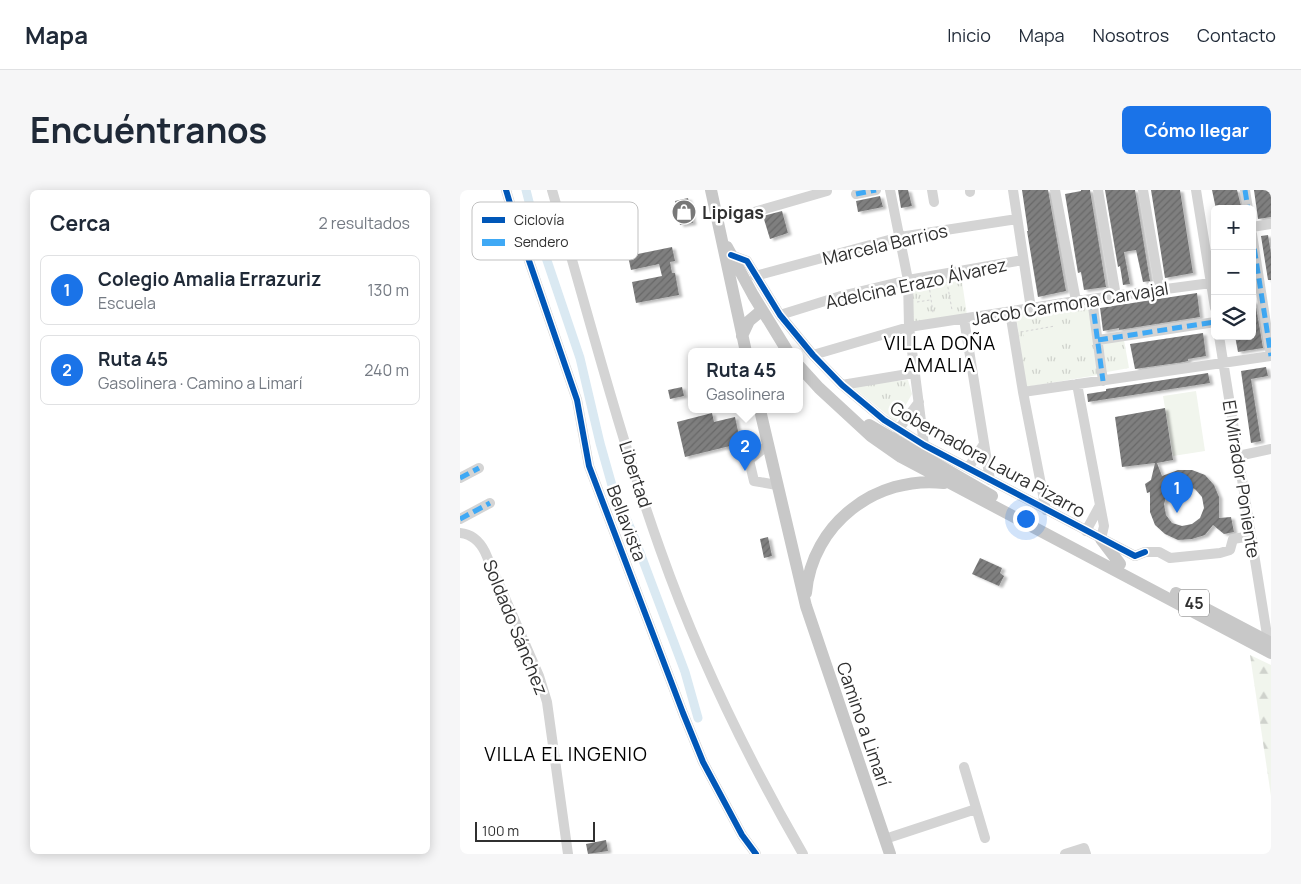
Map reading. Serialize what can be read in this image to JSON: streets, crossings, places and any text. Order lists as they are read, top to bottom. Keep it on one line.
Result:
{"streets":{"main road":["Gobernadora Laura Pizarro","45","Camino a Limarí"],"street":["Marcela Barrios","Adelcina Erazo Álvarez","Jacob Carmona Carvajal","Libertad","El Mirador Poniente","Bellavista","Soldado Sánchez"]},"crossings":[["Marcela Barrios","Gobernadora Laura Pizarro"],["Adelcina Erazo Álvarez","Gobernadora Laura Pizarro"],["Jacob Carmona Carvajal","Gobernadora Laura Pizarro"],["Gobernadora Laura Pizarro","El Mirador Poniente"],["Gobernadora Laura Pizarro","Camino a Limarí"]],"districts":["VILLA DOÑA AMALIA","VILLA EL INGENIO"],"places":{"shop":["Lipigas"]},"legend":["Ciclovía","Sendero"],"scale_bar":"100 m","page":{"header":"Mapa","nav":["Inicio","Mapa","Nosotros","Contacto"],"title":"Encuéntranos","buttons":"Cómo llegar","heading":["Cerca","2 resultados"],"map_buttons":["+","−"],"list":[{"mark":"1","name":"Colegio Amalia Errazuriz","note":"Escuela","value":"130 m"},{"mark":"2","name":"Ruta 45","note":"Gasolinera · Camino a Limarí","value":"240 m"}],"popup":["Ruta 45","Gasolinera"],"pins":["2","1"],"scale":"100 m"}}
